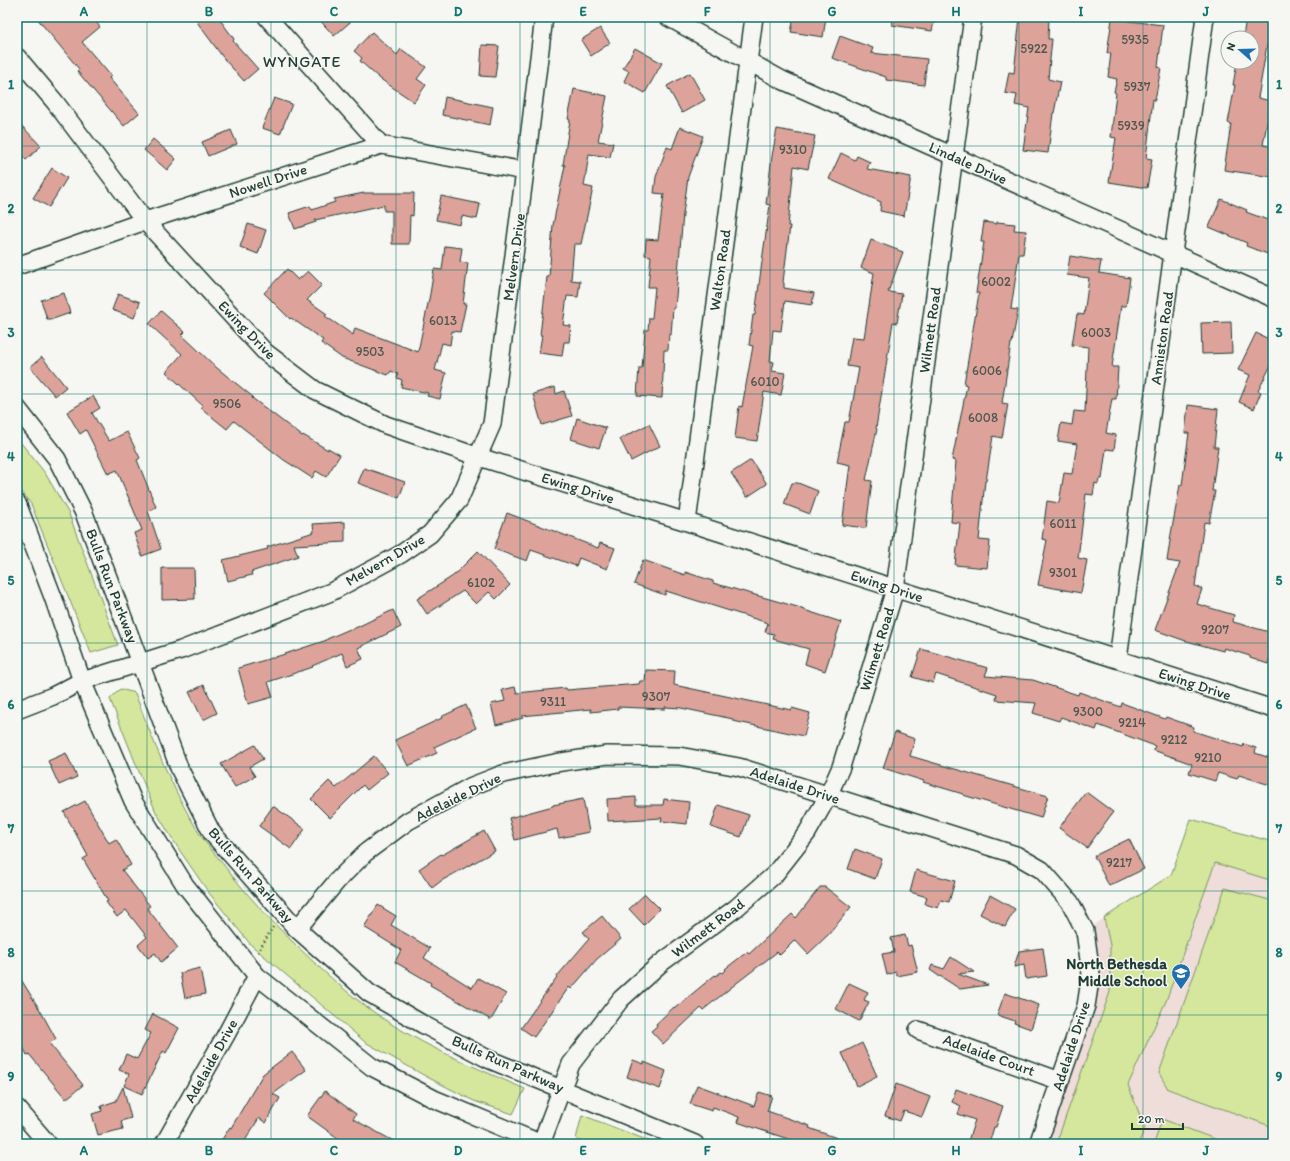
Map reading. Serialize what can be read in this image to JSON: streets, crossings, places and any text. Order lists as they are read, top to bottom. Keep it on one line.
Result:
{"streets":{"street":["Lindale Drive","Nowell Drive","Melvern Drive","Walton Road","Ewing Drive","Wilmett Road","Anniston Road","Bulls Run Parkway","Adelaide Drive","Adelaide Court"]},"crossings":[["Lindale Drive","Walton Road"],["Lindale Drive","Wilmett Road"],["Lindale Drive","Anniston Road"],["Nowell Drive","Melvern Drive"],["Nowell Drive","Ewing Drive"],["Melvern Drive","Ewing Drive"],["Melvern Drive","Bulls Run Parkway"],["Walton Road","Ewing Drive"],["Ewing Drive","Wilmett Road"],["Ewing Drive","Anniston Road"],["Wilmett Road","Bulls Run Parkway"],["Wilmett Road","Adelaide Drive"],["Bulls Run Parkway","Adelaide Drive"],["Adelaide Drive","Adelaide Court"]],"districts":["WYNGATE"],"places":{"school or university":["North Bethesda Middle School"]},"house_numbers":["5935","5922","5937","5939","9310","6002","6013","6003","9503","6006","6010","9506","6008","6011","9301","6102","9207","9307","9311","9300","9214","9212","9210","9217"],"scale_bar":"20 m","north":"left","grid":{"columns":["A","B","C","D","E","F","G","H","I","J"],"rows":["1","2","3","4","5","6","7","8","9"]}}
